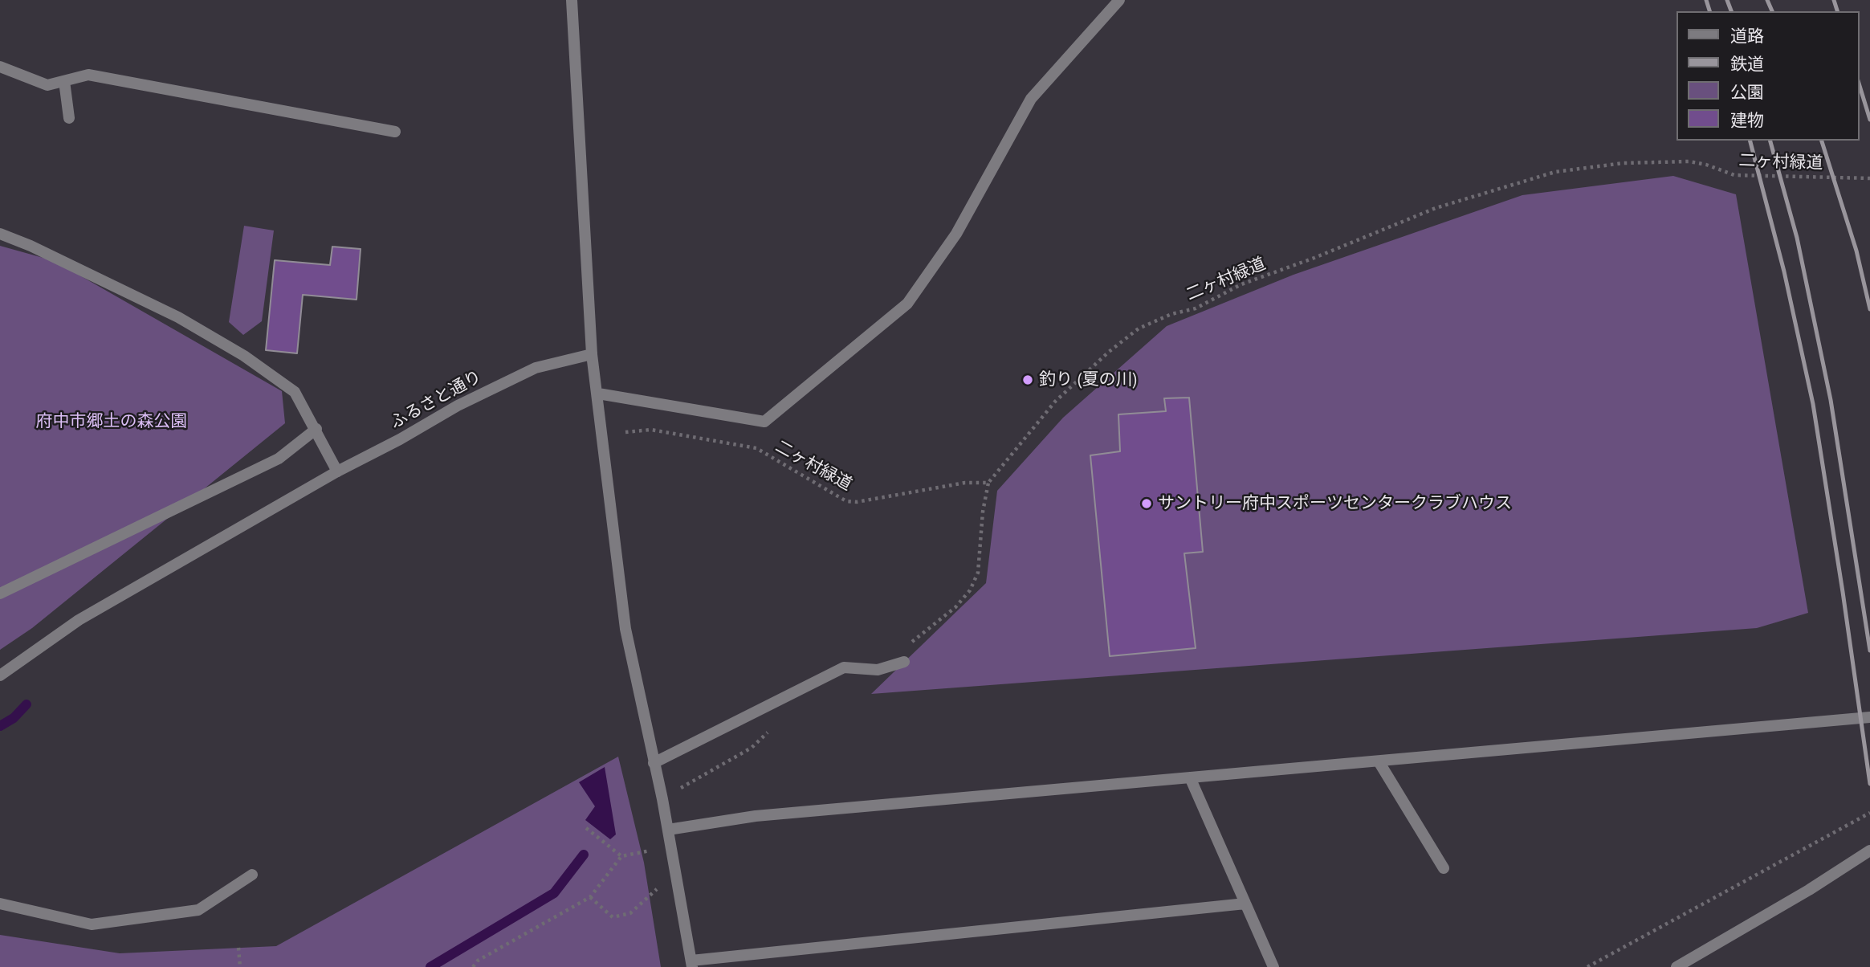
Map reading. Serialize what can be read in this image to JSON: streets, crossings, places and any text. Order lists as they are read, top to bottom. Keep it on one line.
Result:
{"streets":{"street":["ふるさと通り"],"path":["二ヶ村緑道"]},"parks":["府中市郷土の森公園"],"places":["釣り (夏の川)","サントリー府中スポーツセンタークラブハウス"],"legend":["道路","鉄道","公園","建物"]}
